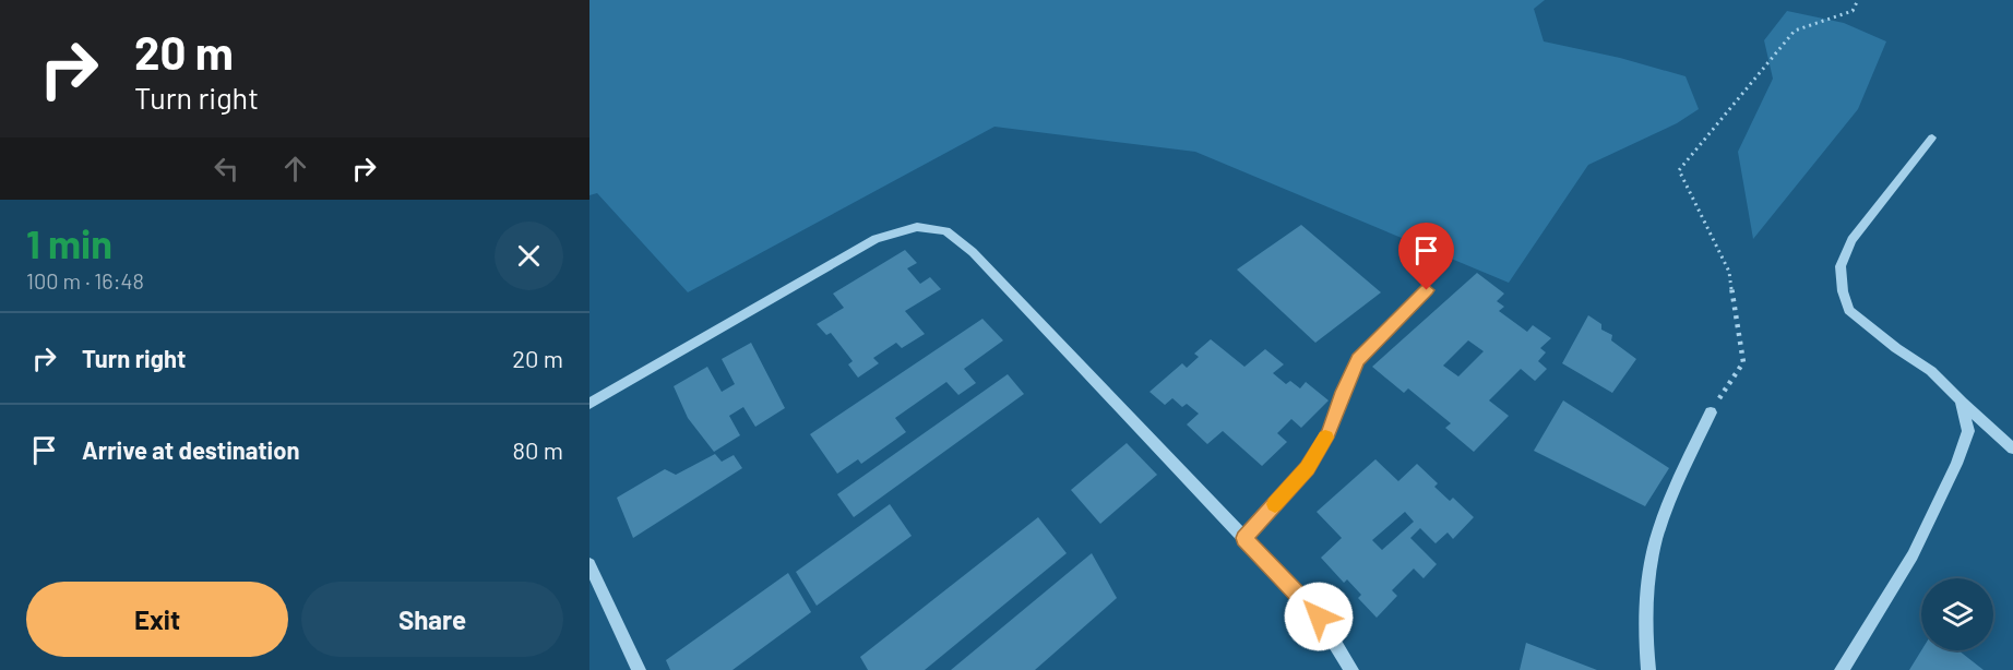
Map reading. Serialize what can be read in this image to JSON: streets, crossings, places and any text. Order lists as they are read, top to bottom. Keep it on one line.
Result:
{"page":{"turn":["20 m","Turn right"],"heading":["1 min","100 m · 16:48"],"list":[{"name":"Turn right","value":"20 m"},{"name":"Arrive at destination","value":"80 m"}],"buttons":["Exit","Share"]}}
